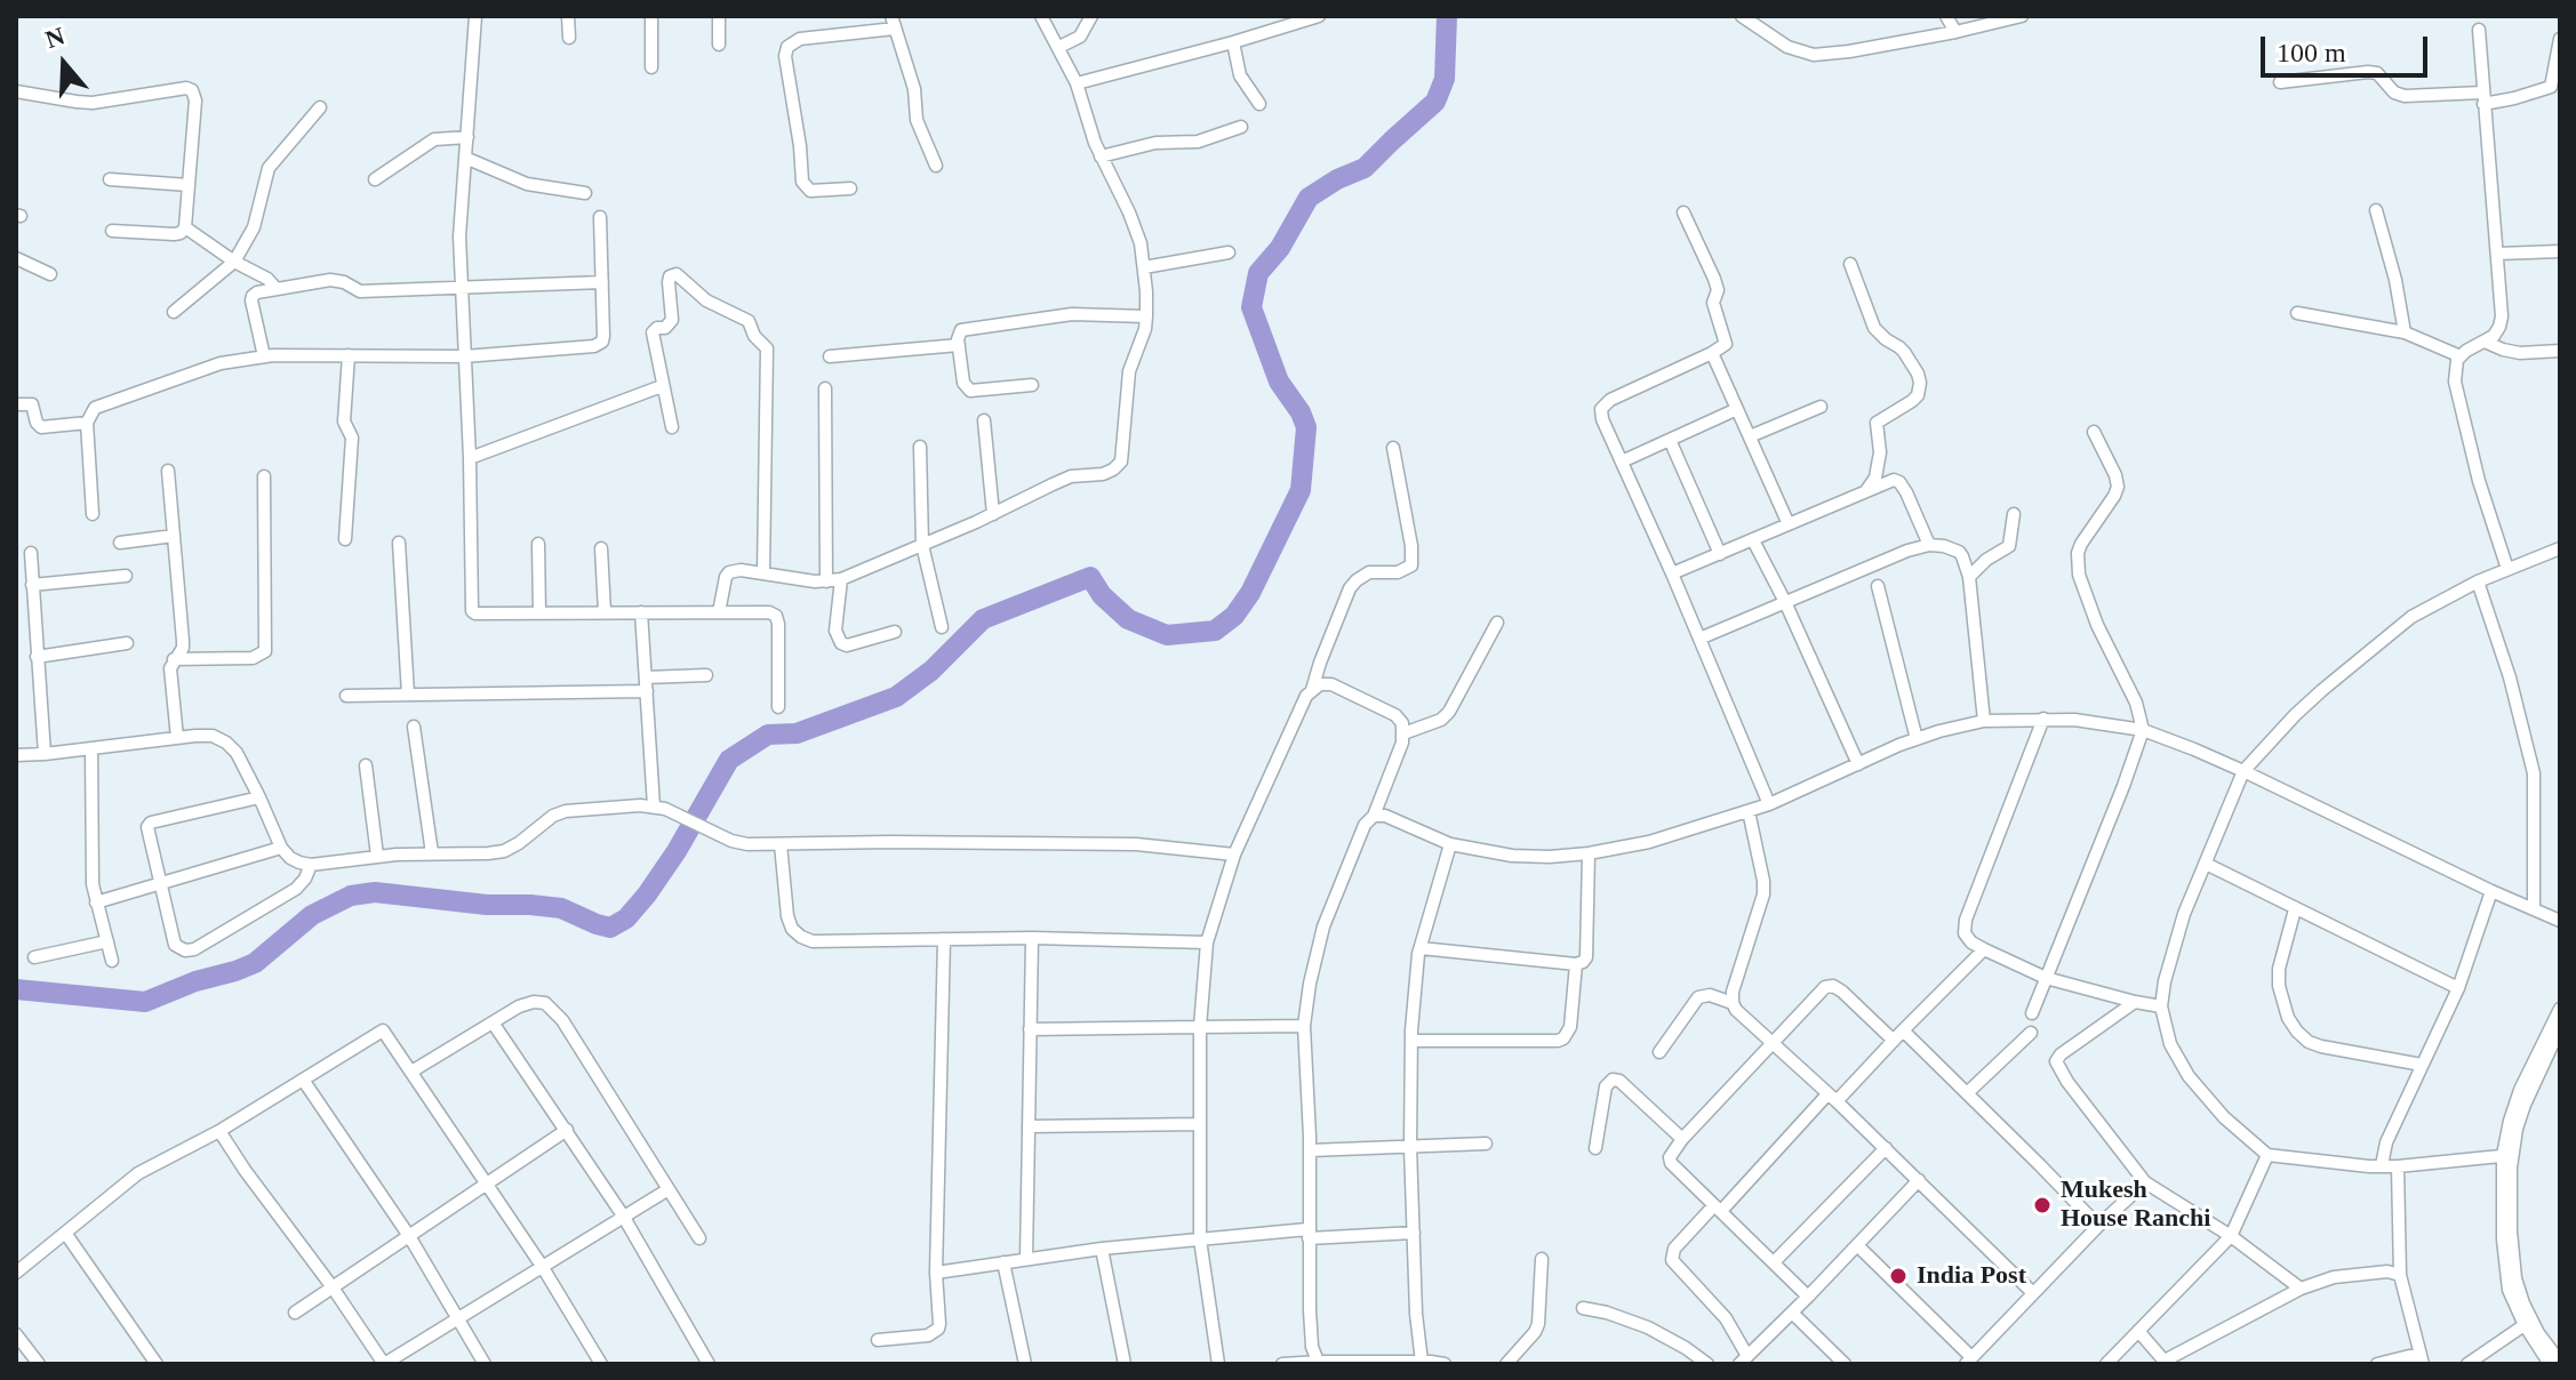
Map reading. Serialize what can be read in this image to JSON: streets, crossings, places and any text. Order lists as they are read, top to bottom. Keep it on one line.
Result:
{"places":["Mukesh House Ranchi","India Post"],"scale_bar":"100 m","north":"top"}
